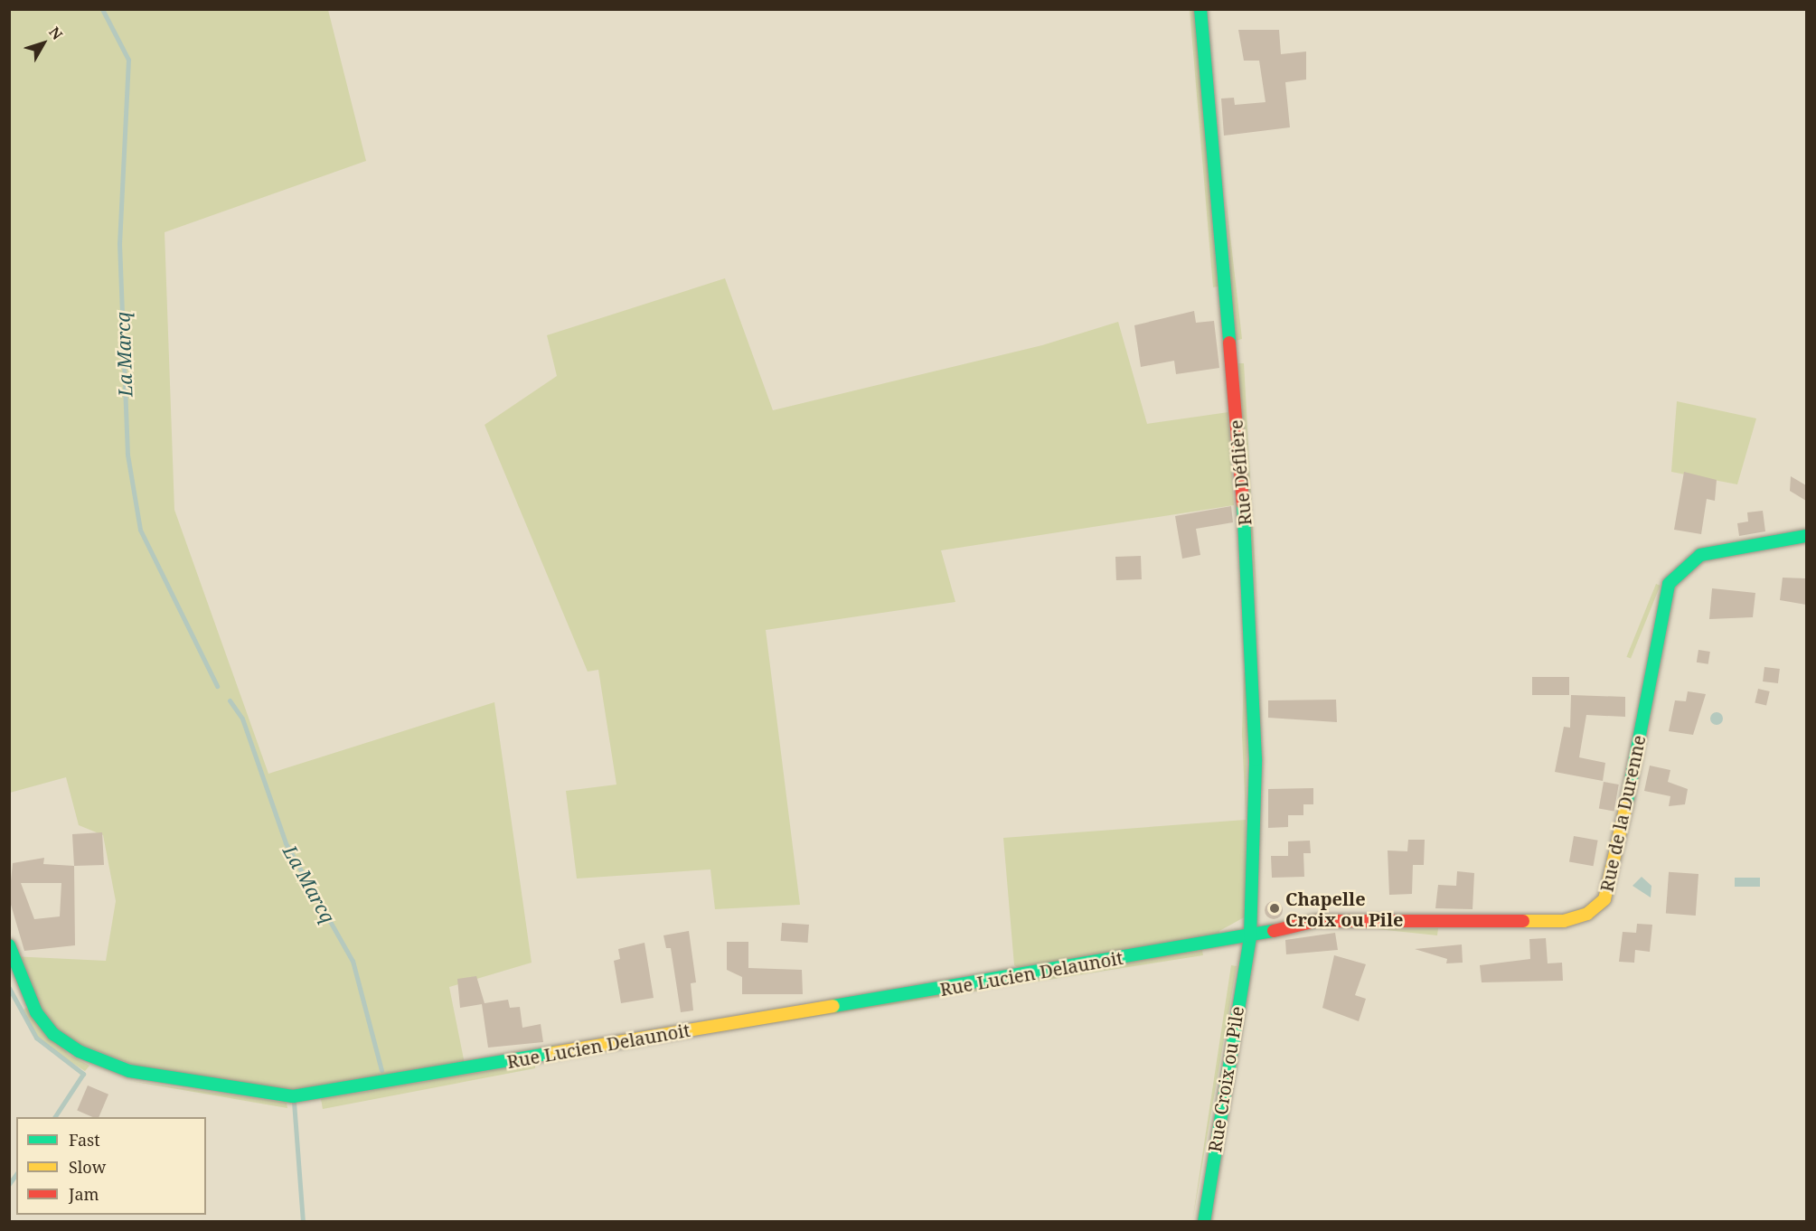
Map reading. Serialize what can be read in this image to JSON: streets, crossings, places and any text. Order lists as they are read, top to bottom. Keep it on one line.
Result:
{"streets":{"street":["Rue Déflière","Rue de la Durenne","Rue Lucien Delaunoit","Rue Croix ou Pile"]},"crossings":[["Rue Déflière","Rue de la Durenne"],["Rue Déflière","Rue Lucien Delaunoit"],["Rue Déflière","Rue Croix ou Pile"],["Rue de la Durenne","Rue Lucien Delaunoit"],["Rue de la Durenne","Rue Croix ou Pile"],["Rue Lucien Delaunoit","Rue Croix ou Pile"]],"water":["La Marcq"],"places":["Chapelle Croix ou Pile"],"legend":["Fast","Slow","Jam"],"north":"top right"}
